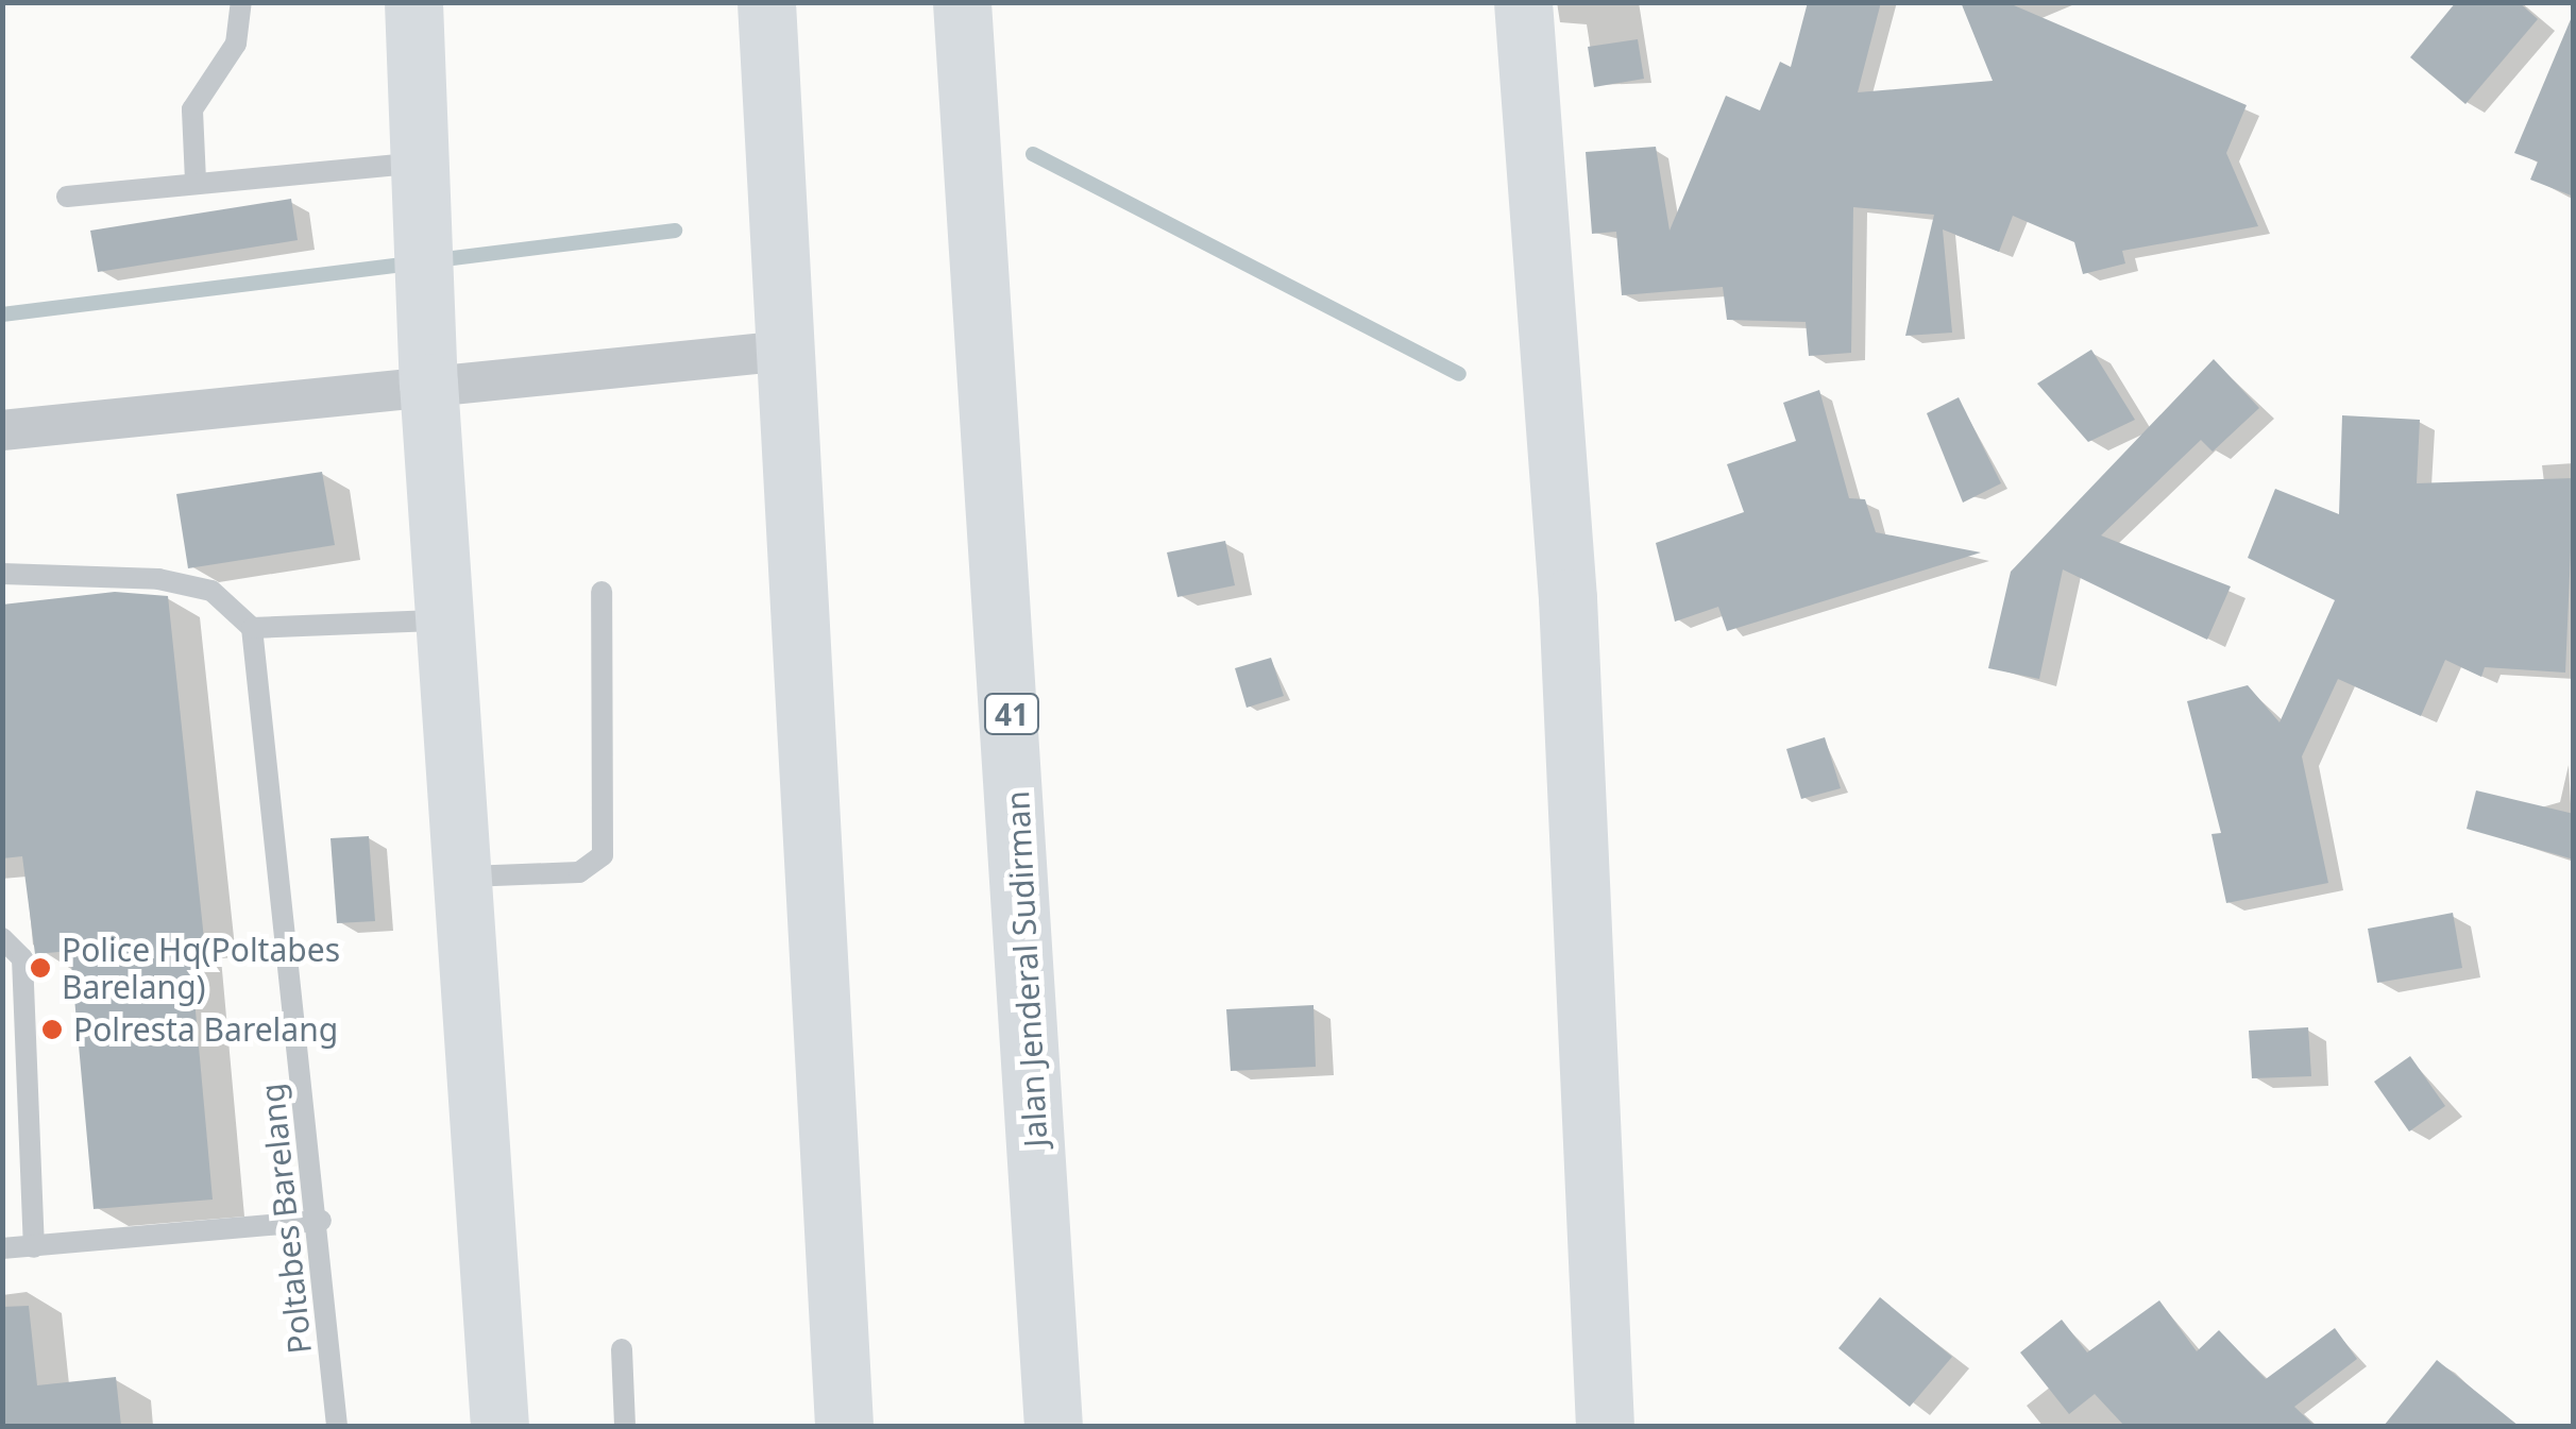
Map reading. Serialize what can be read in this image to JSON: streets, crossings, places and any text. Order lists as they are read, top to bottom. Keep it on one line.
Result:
{"streets":{"main road":["41","Jalan Jenderal Sudirman"],"lane":["Poltabes Barelang"]},"places":["Police Hq(Poltabes Barelang)","Polresta Barelang"]}
